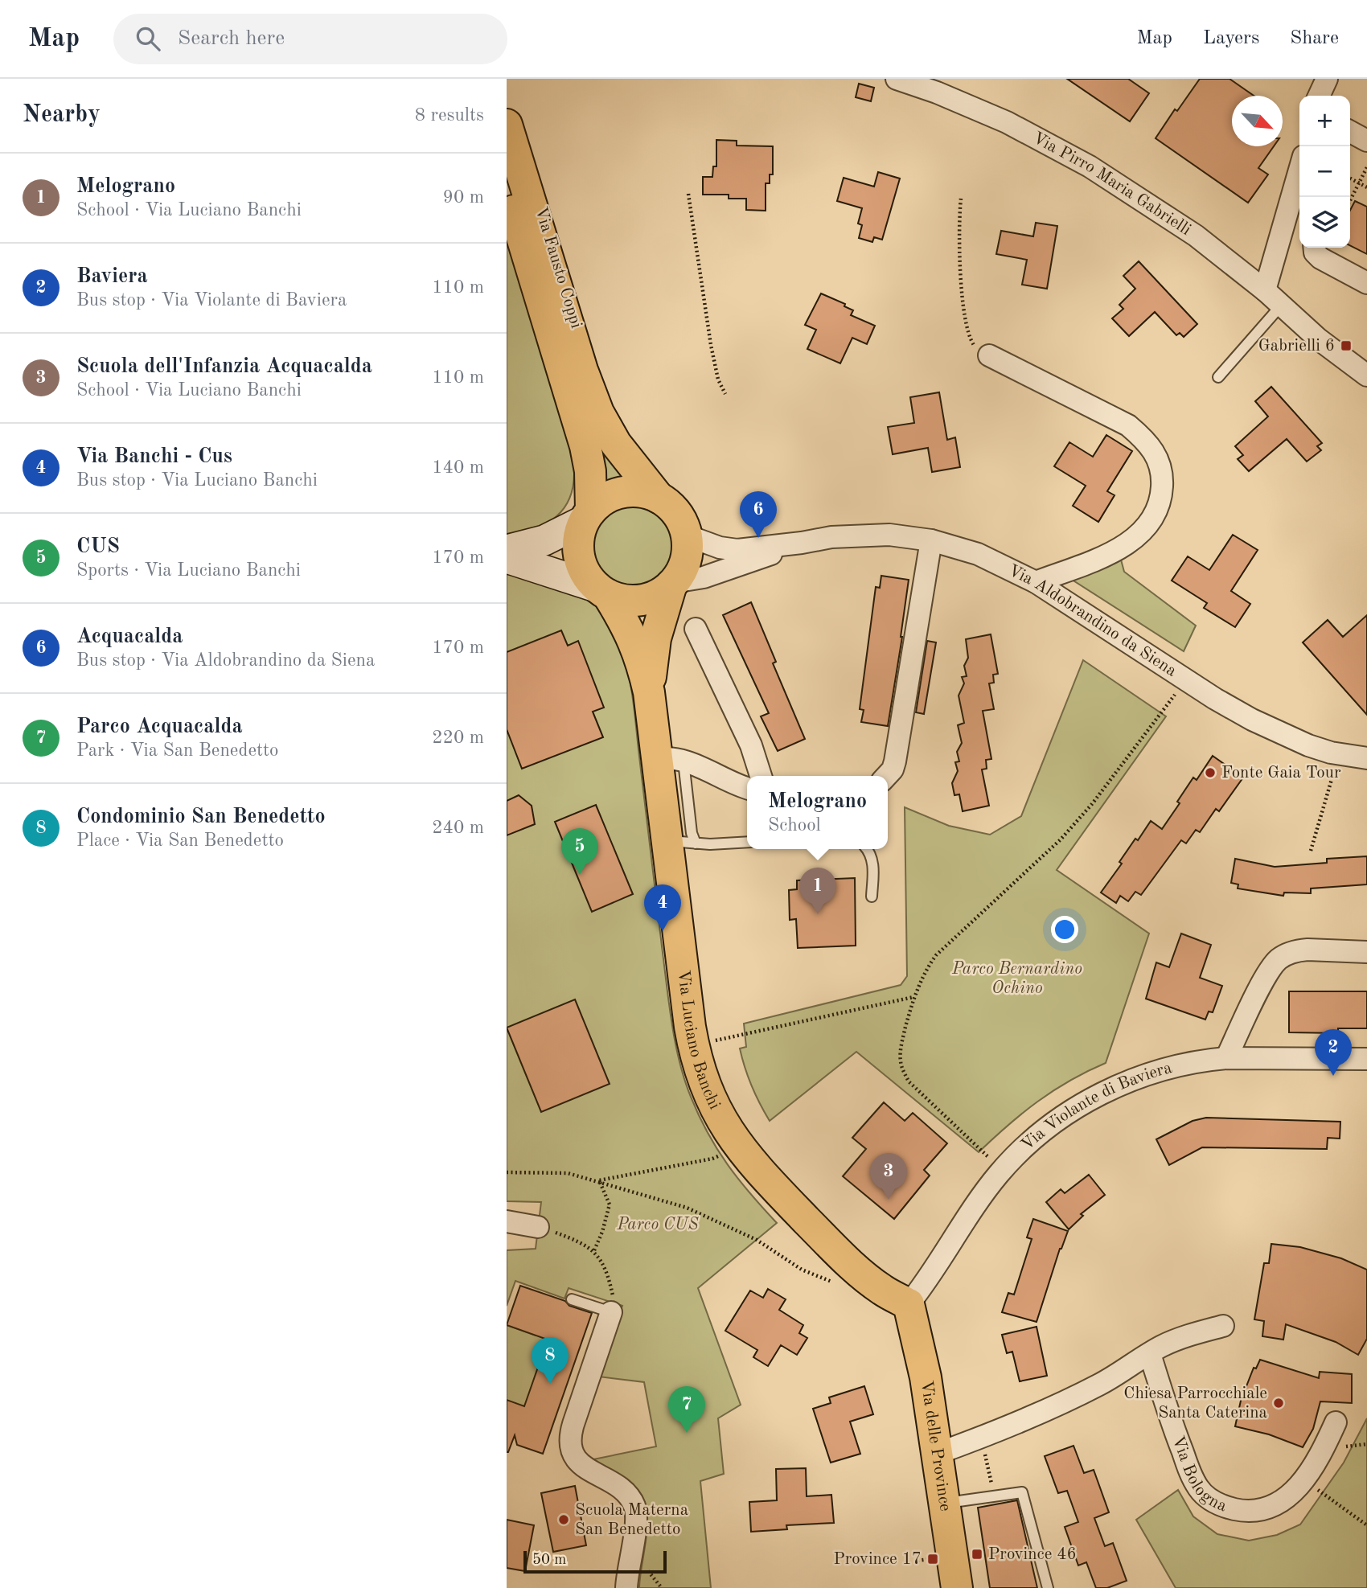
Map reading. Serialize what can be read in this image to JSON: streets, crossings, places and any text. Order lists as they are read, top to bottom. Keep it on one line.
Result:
{"streets":{"main road":["Via Luciano Banchi","Via delle Province"],"street":["Via Pirro Maria Gabrielli","Via Aldobrandino da Siena","Via Violante di Baviera","Via Bologna"],"lane":["Via Fausto Coppi"]},"crossings":[["Via Fausto Coppi","Via Luciano Banchi"],["Via Aldobrandino da Siena","Via Luciano Banchi"],["Via Luciano Banchi","Via Violante di Baviera"],["Via Luciano Banchi","Via delle Province"],["Via Violante di Baviera","Via delle Province"]],"parks":["Parco Bernardino Ochino","Parco CUS"],"places":{"transit":["Gabrielli 6","Province 46","Province 17"],"other":["Fonte Gaia Tour","Chiesa Parrocchiale Santa Caterina","Scuola Materna San Benedetto"]},"scale_bar":"50 m","north":"bottom right","page":{"header":"Map","search":"Search here","nav":["Map","Layers","Share"],"heading":["Nearby","8 results"],"map_buttons":["+","−"],"list":[{"mark":"1","name":"Melograno","note":"School · Via Luciano Banchi","value":"90 m"},{"mark":"2","name":"Baviera","note":"Bus stop · Via Violante di Baviera","value":"110 m"},{"mark":"3","name":"Scuola dell'Infanzia Acquacalda","note":"School · Via Luciano Banchi","value":"110 m"},{"mark":"4","name":"Via Banchi - Cus","note":"Bus stop · Via Luciano Banchi","value":"140 m"},{"mark":"5","name":"CUS","note":"Sports · Via Luciano Banchi","value":"170 m"},{"mark":"6","name":"Acquacalda","note":"Bus stop · Via Aldobrandino da Siena","value":"170 m"},{"mark":"7","name":"Parco Acquacalda","note":"Park · Via San Benedetto","value":"220 m"},{"mark":"8","name":"Condominio San Benedetto","note":"Place · Via San Benedetto","value":"240 m"}],"pins":["6","5","1","4","2","3","8","7"],"popup":["Melograno","School"],"scale":"50 m"}}
